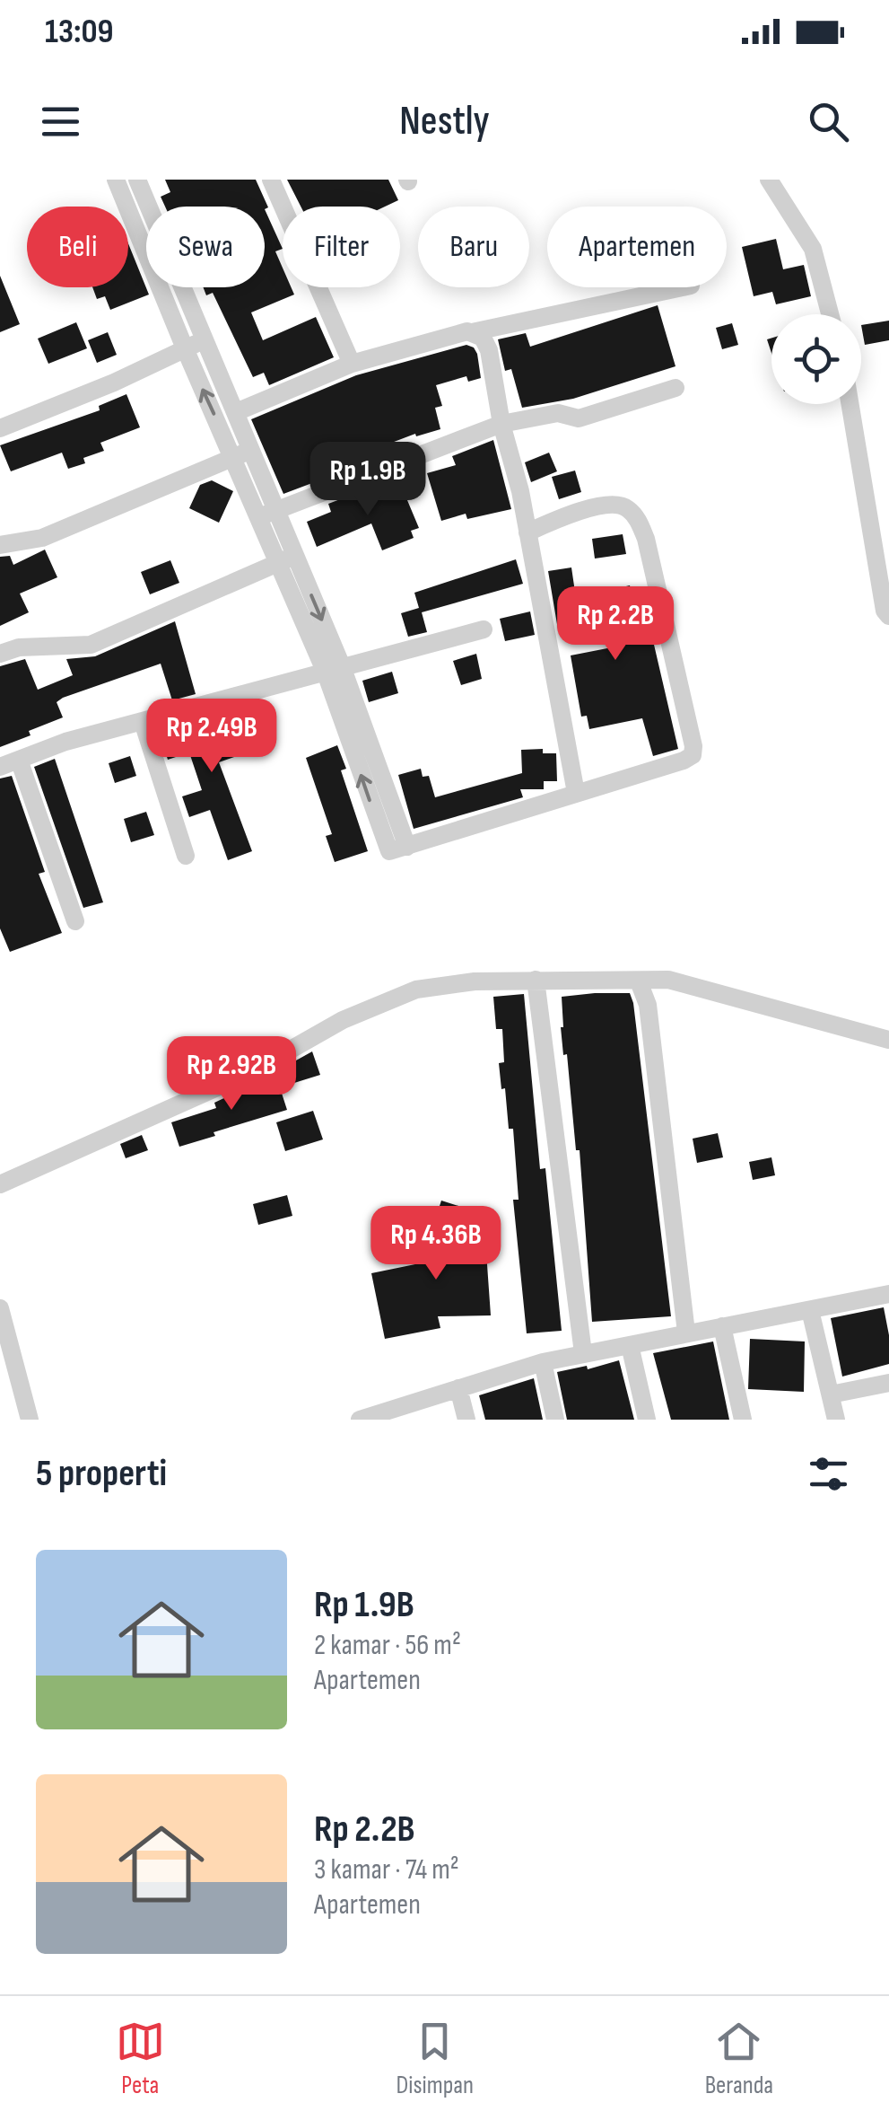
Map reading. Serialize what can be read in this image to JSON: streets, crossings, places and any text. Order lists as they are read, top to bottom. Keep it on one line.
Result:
{"page":{"status":"13:09","header":"Nestly","chip":["Beli","Sewa","Filter","Baru","Apartemen"],"price":["Rp 1.9B","Rp 2.2B","Rp 2.49B","Rp 2.92B","Rp 4.36B"],"heading":"5 properti","list":[{"name":"Rp 1.9B","note":"2 kamar · 56 m² · Apartemen"},{"name":"Rp 2.2B","note":"3 kamar · 74 m² · Apartemen"}],"tabs":["Peta","Disimpan","Beranda"]}}
